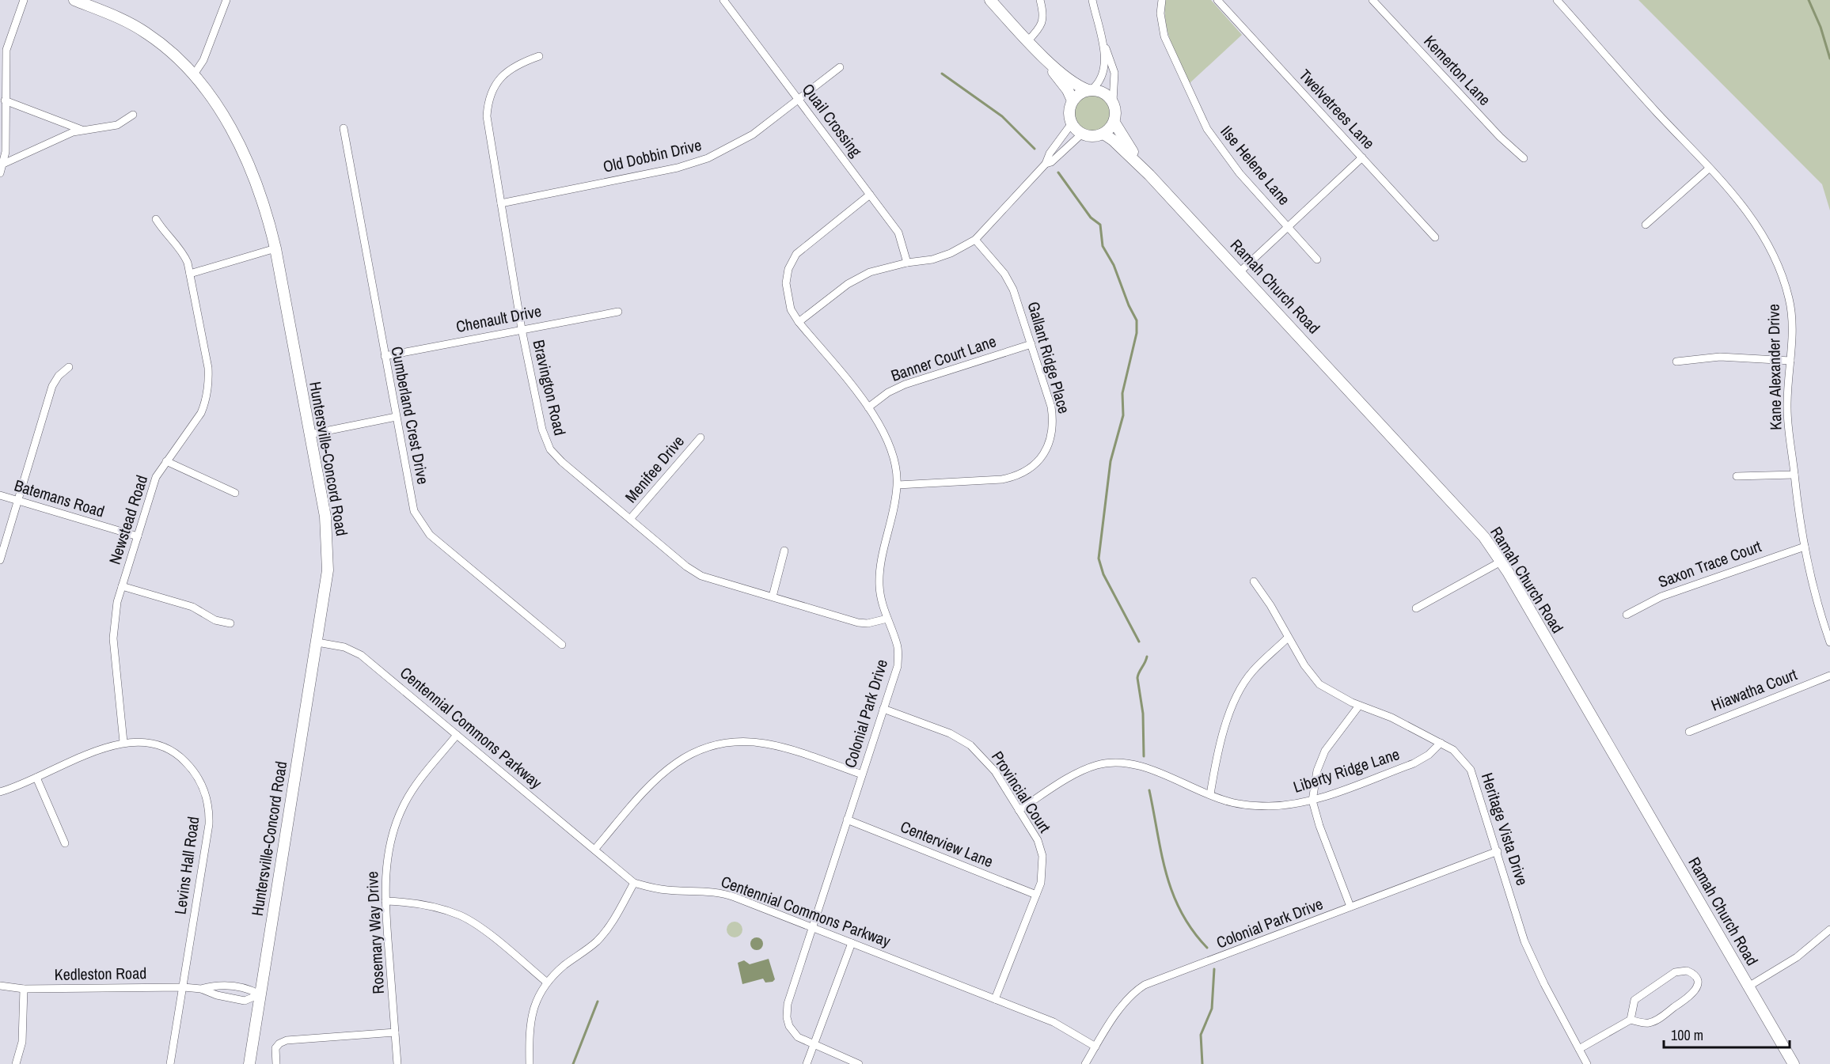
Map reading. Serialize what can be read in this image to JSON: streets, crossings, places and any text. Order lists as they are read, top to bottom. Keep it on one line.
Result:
{"streets":{"main road":["Ramah Church Road","Huntersville-Concord Road"],"street":["Kemerton Lane","Twelvetrees Lane","Quail Crossing","Old Dobbin Drive","Ilse Helene Lane","Chenault Drive","Gallant Ridge Place","Banner Court Lane","Kane Alexander Drive","Bravington Road","Cumberland Crest Drive","Menifee Drive","Batemans Road","Newstead Road","Saxon Trace Court","Hiawatha Court","Colonial Park Drive","Centennial Commons Parkway","Liberty Ridge Lane","Provincial Court","Heritage Vista Drive","Centerview Lane","Levins Hall Road","Rosemary Way Drive","Kedleston Road"]},"crossings":[["Quail Crossing","Old Dobbin Drive"],["Quail Crossing","Colonial Park Drive"],["Old Dobbin Drive","Bravington Road"],["Chenault Drive","Bravington Road"],["Chenault Drive","Cumberland Crest Drive"],["Gallant Ridge Place","Banner Court Lane"],["Gallant Ridge Place","Colonial Park Drive"],["Banner Court Lane","Colonial Park Drive"],["Kane Alexander Drive","Saxon Trace Court"],["Bravington Road","Menifee Drive"],["Bravington Road","Colonial Park Drive"],["Huntersville-Concord Road","Centennial Commons Parkway"],["Huntersville-Concord Road","Kedleston Road"],["Batemans Road","Newstead Road"],["Newstead Road","Levins Hall Road"],["Colonial Park Drive","Centennial Commons Parkway"],["Colonial Park Drive","Provincial Court"],["Colonial Park Drive","Heritage Vista Drive"],["Colonial Park Drive","Centerview Lane"],["Centennial Commons Parkway","Provincial Court"],["Centennial Commons Parkway","Rosemary Way Drive"],["Liberty Ridge Lane","Provincial Court"],["Liberty Ridge Lane","Heritage Vista Drive"],["Provincial Court","Centerview Lane"],["Levins Hall Road","Kedleston Road"]],"scale_bar":"100 m"}
